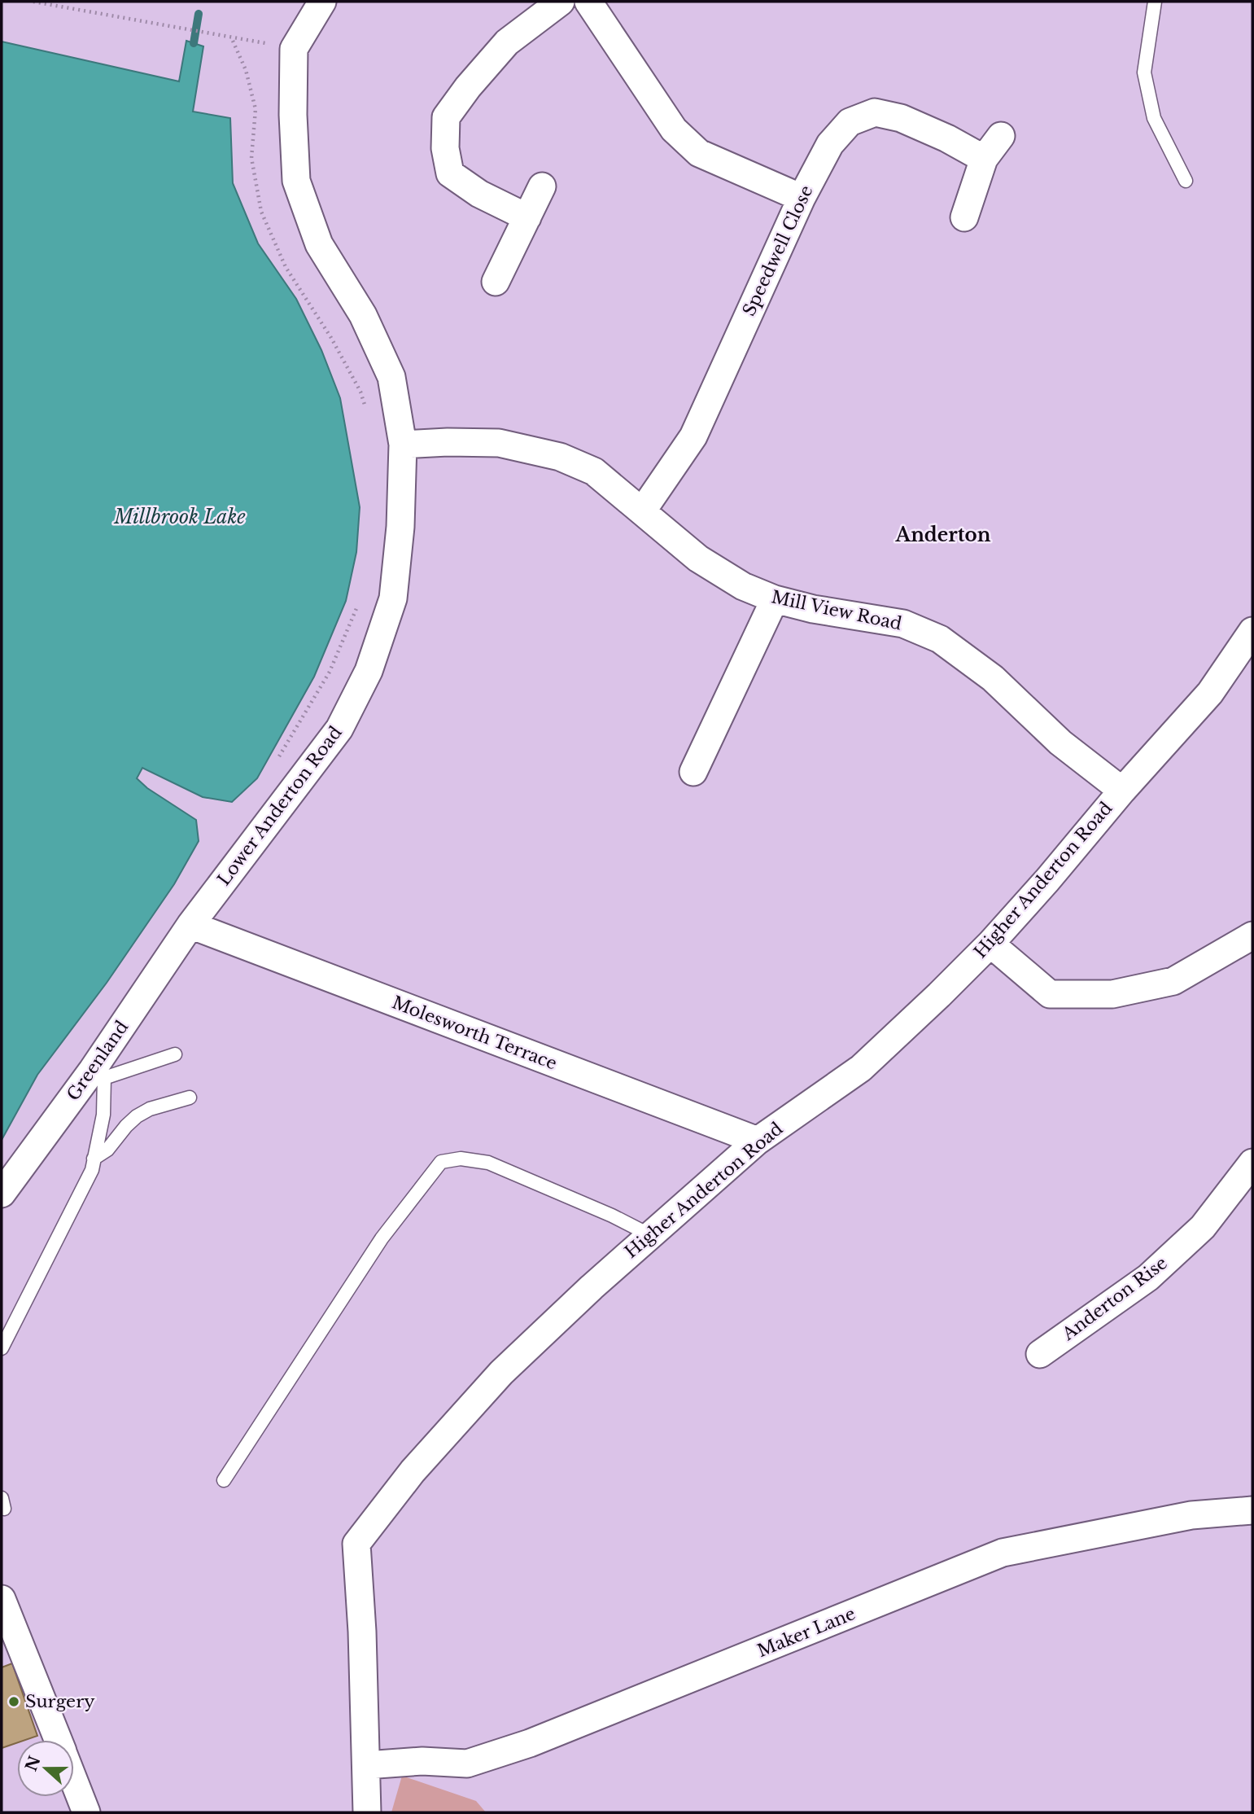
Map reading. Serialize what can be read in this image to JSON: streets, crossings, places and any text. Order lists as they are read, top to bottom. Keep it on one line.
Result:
{"streets":{"street":["Speedwell Close","Mill View Road","Lower Anderton Road","Higher Anderton Road","Molesworth Terrace","Greenland","Anderton Rise","Maker Lane"]},"crossings":[["Speedwell Close","Mill View Road"],["Mill View Road","Lower Anderton Road"],["Mill View Road","Higher Anderton Road"],["Lower Anderton Road","Molesworth Terrace"],["Lower Anderton Road","Greenland"],["Higher Anderton Road","Molesworth Terrace"],["Higher Anderton Road","Maker Lane"],["Molesworth Terrace","Greenland"]],"districts":["Anderton"],"water":["Millbrook Lake"],"places":["Surgery"],"north":"left"}
